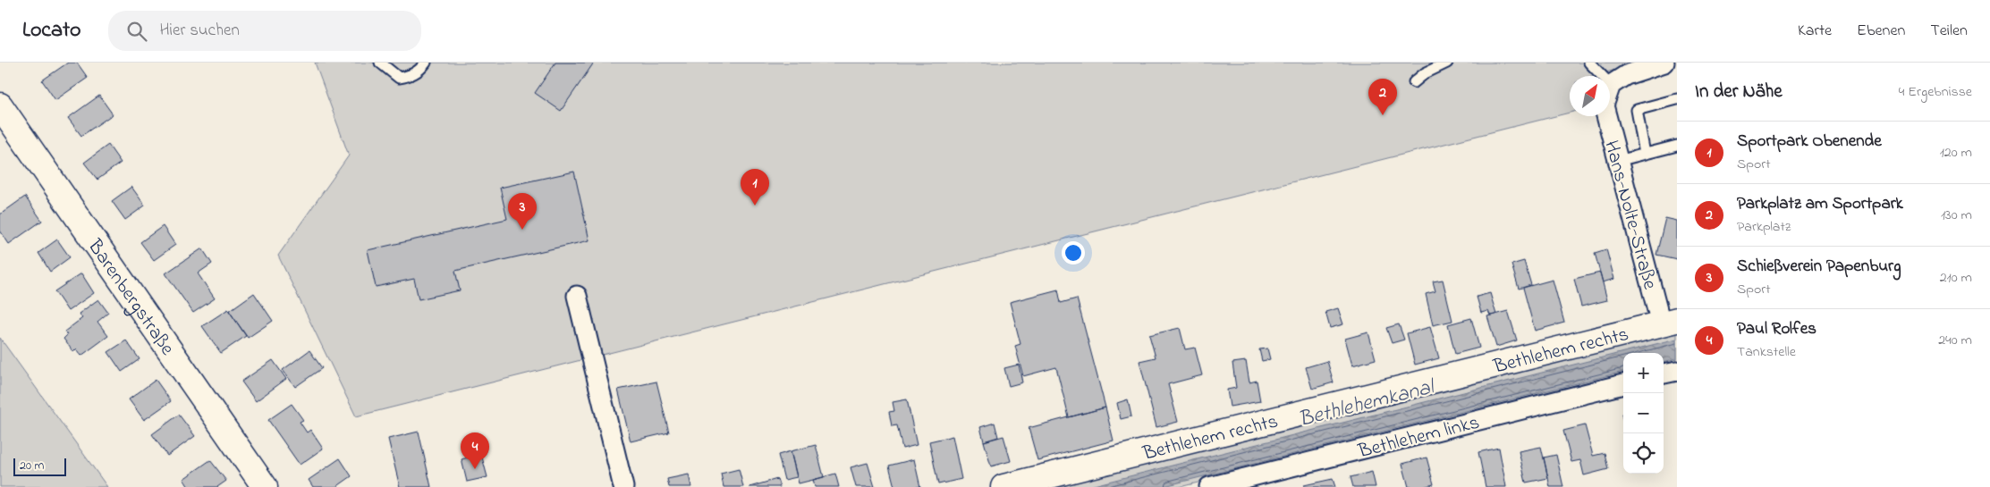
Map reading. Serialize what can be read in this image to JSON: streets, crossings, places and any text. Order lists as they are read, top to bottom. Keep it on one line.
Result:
{"streets":{"street":["Hans-Nolte-Straße","Barenbergstraße","Bethlehem rechts","Bethlehem links"]},"crossings":[["Hans-Nolte-Straße","Bethlehem rechts"]],"water":["Bethlehemkanal"],"scale_bar":"20 m","north":"top right","page":{"header":"Locato","search":"Hier suchen","nav":["Karte","Ebenen","Teilen"],"heading":["In der Nähe","4 Ergebnisse"],"pins":["2","1","3","4"],"list":[{"mark":"1","name":"Sportpark Obenende","note":"Sport","value":"120 m"},{"mark":"2","name":"Parkplatz am Sportpark","note":"Parkplatz","value":"130 m"},{"mark":"3","name":"Schießverein Papenburg","note":"Sport","value":"210 m"},{"mark":"4","name":"Paul Rolfes","note":"Tankstelle","value":"240 m"}],"map_buttons":["+","−"],"scale":"20 m"}}
